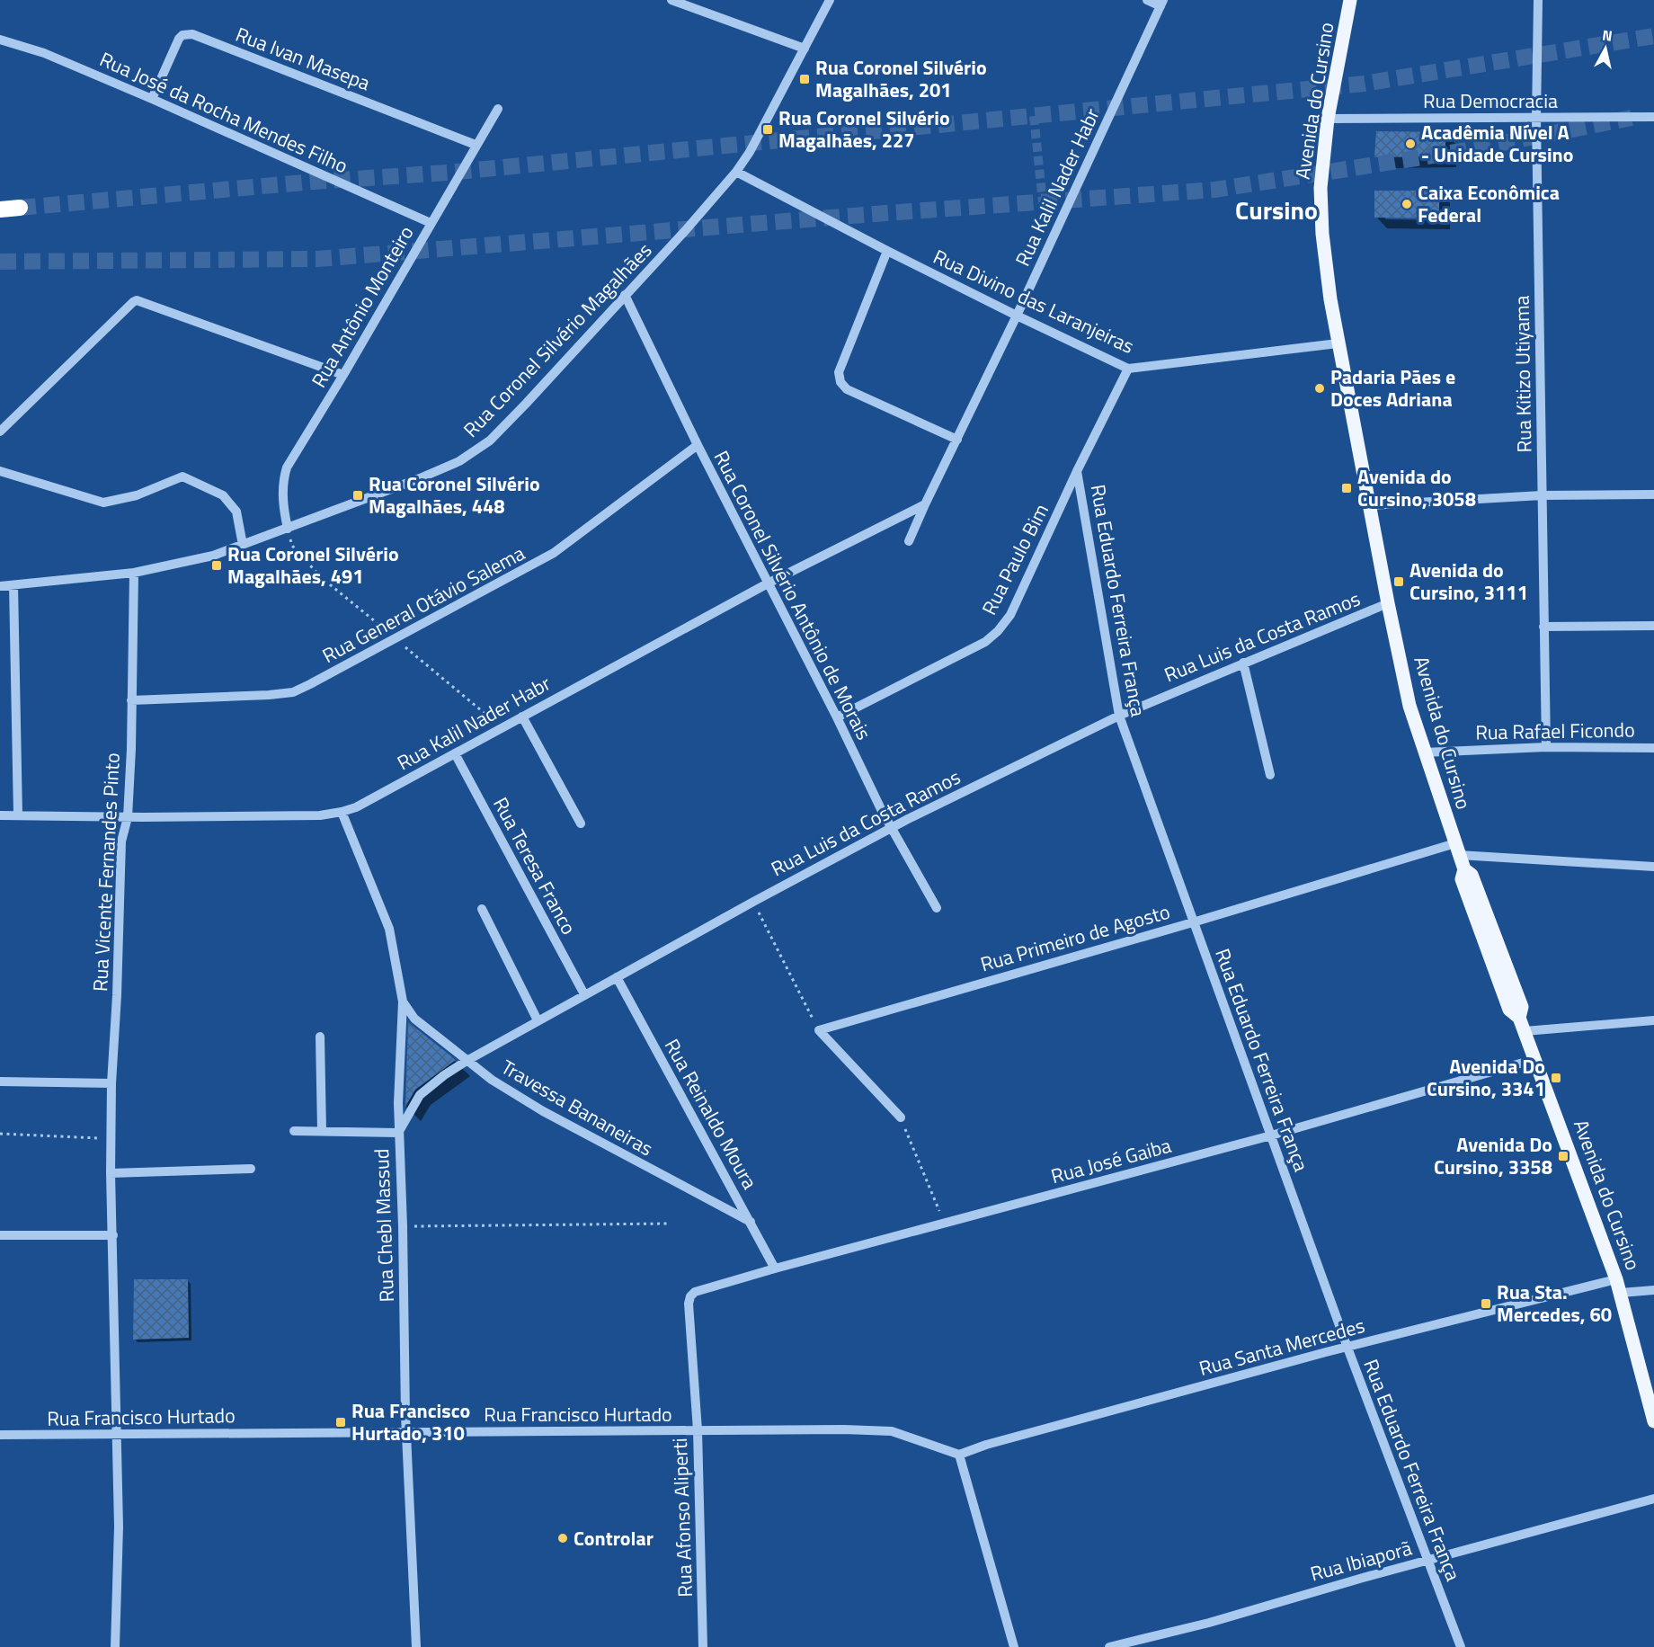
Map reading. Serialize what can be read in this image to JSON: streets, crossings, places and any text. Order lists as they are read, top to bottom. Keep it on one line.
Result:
{"streets":{"main road":["Avenida do Cursino"],"street":["Rua Ivan Masepa","Rua Democracia","Rua José da Rocha Mendes Filho","Rua Kalil Nader Habr","Rua Divino das Laranjeiras","Rua Antônio Monteiro","Rua Coronel Silvério Magalhães","Rua Kitizo Utiyama","Rua Paulo Bim","Rua Coronel Silvério Antônio de Morais","Rua Eduardo Ferreira França","Rua General Otávio Salema","Rua Luis da Costa Ramos","Rua Rafael Ficondo","Rua Teresa Franco","Rua Vicente Fernandes Pinto","Rua Primeiro de Agosto","Travessa Bananeiras","Rua Reinaldo Moura","Rua José Gaiba","Rua Chebl Massud","Rua Santa Mercedes","Rua Francisco Hurtado","Rua Afonso Aliperti","Rua Ibiaporã"]},"crossings":[["Rua Ivan Masepa","Rua José da Rocha Mendes Filho"],["Rua Ivan Masepa","Rua Antônio Monteiro"],["Avenida do Cursino","Rua Democracia"],["Avenida do Cursino","Rua Divino das Laranjeiras"],["Avenida do Cursino","Rua Luis da Costa Ramos"],["Avenida do Cursino","Rua Rafael Ficondo"],["Avenida do Cursino","Rua Primeiro de Agosto"],["Avenida do Cursino","Rua José Gaiba"],["Avenida do Cursino","Rua Santa Mercedes"],["Rua Democracia","Rua Kitizo Utiyama"],["Rua José da Rocha Mendes Filho","Rua Antônio Monteiro"],["Rua Kalil Nader Habr","Rua Divino das Laranjeiras"],["Rua Kalil Nader Habr","Rua Coronel Silvério Antônio de Morais"],["Rua Kalil Nader Habr","Rua Teresa Franco"],["Rua Kalil Nader Habr","Rua Vicente Fernandes Pinto"],["Rua Kalil Nader Habr","Rua Chebl Massud"],["Rua Divino das Laranjeiras","Rua Coronel Silvério Magalhães"],["Rua Divino das Laranjeiras","Rua Paulo Bim"],["Rua Antônio Monteiro","Rua Coronel Silvério Magalhães"],["Rua Coronel Silvério Magalhães","Rua Coronel Silvério Antônio de Morais"],["Rua Coronel Silvério Magalhães","Rua Vicente Fernandes Pinto"],["Rua Kitizo Utiyama","Rua Rafael Ficondo"],["Rua Paulo Bim","Rua Coronel Silvério Antônio de Morais"],["Rua Paulo Bim","Rua Eduardo Ferreira França"],["Rua Coronel Silvério Antônio de Morais","Rua General Otávio Salema"],["Rua Coronel Silvério Antônio de Morais","Rua Luis da Costa Ramos"],["Rua Eduardo Ferreira França","Rua Luis da Costa Ramos"],["Rua Eduardo Ferreira França","Rua Primeiro de Agosto"],["Rua Eduardo Ferreira França","Rua José Gaiba"],["Rua Eduardo Ferreira França","Rua Santa Mercedes"],["Rua Eduardo Ferreira França","Rua Ibiaporã"],["Rua General Otávio Salema","Rua Vicente Fernandes Pinto"],["Rua Luis da Costa Ramos","Rua Teresa Franco"],["Rua Luis da Costa Ramos","Travessa Bananeiras"],["Rua Luis da Costa Ramos","Rua Reinaldo Moura"],["Rua Luis da Costa Ramos","Rua Chebl Massud"],["Rua Vicente Fernandes Pinto","Rua Francisco Hurtado"],["Travessa Bananeiras","Rua Reinaldo Moura"],["Travessa Bananeiras","Rua Chebl Massud"],["Rua Reinaldo Moura","Rua José Gaiba"],["Rua José Gaiba","Rua Afonso Aliperti"],["Rua Chebl Massud","Rua Francisco Hurtado"],["Rua Santa Mercedes","Rua Francisco Hurtado"],["Rua Francisco Hurtado","Rua Afonso Aliperti"]],"districts":["Cursino"],"places":{"transit":["Rua Coronel Silvério Magalhães, 201","Rua Coronel Silvério Magalhães, 227","Avenida do Cursino, 3058","Rua Coronel Silvério Magalhães, 448","Rua Coronel Silvério Magalhães, 491","Avenida do Cursino, 3111","Avenida Do Cursino, 3341","Avenida Do Cursino, 3358","Rua Sta. Mercedes, 60","Rua Francisco Hurtado, 310"],"other":["Acadêmia Nível A - Unidade Cursino","Caixa Econômica Federal","Padaria Pães e Doces Adriana","Controlar"]},"north":"top"}
